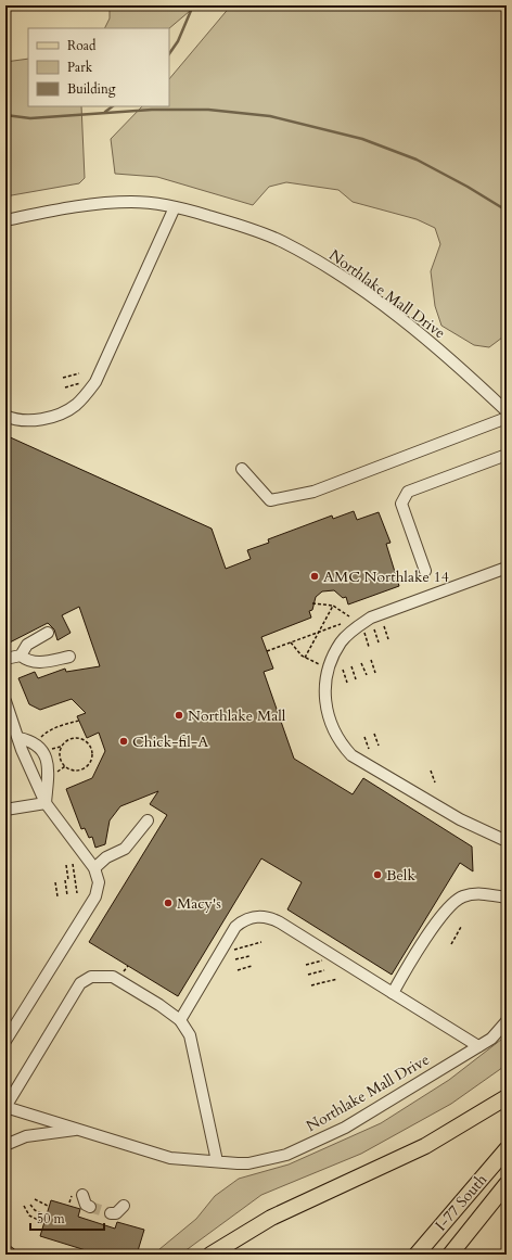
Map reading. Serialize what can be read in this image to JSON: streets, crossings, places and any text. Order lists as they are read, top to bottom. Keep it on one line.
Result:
{"streets":{"highway":["I-77 South"],"street":["Northlake Mall Drive"]},"places":["AMC Northlake 14","Northlake Mall","Chick-fil-A","Belk","Macy's"],"legend":["Road","Park","Building"],"scale_bar":"50 m"}
